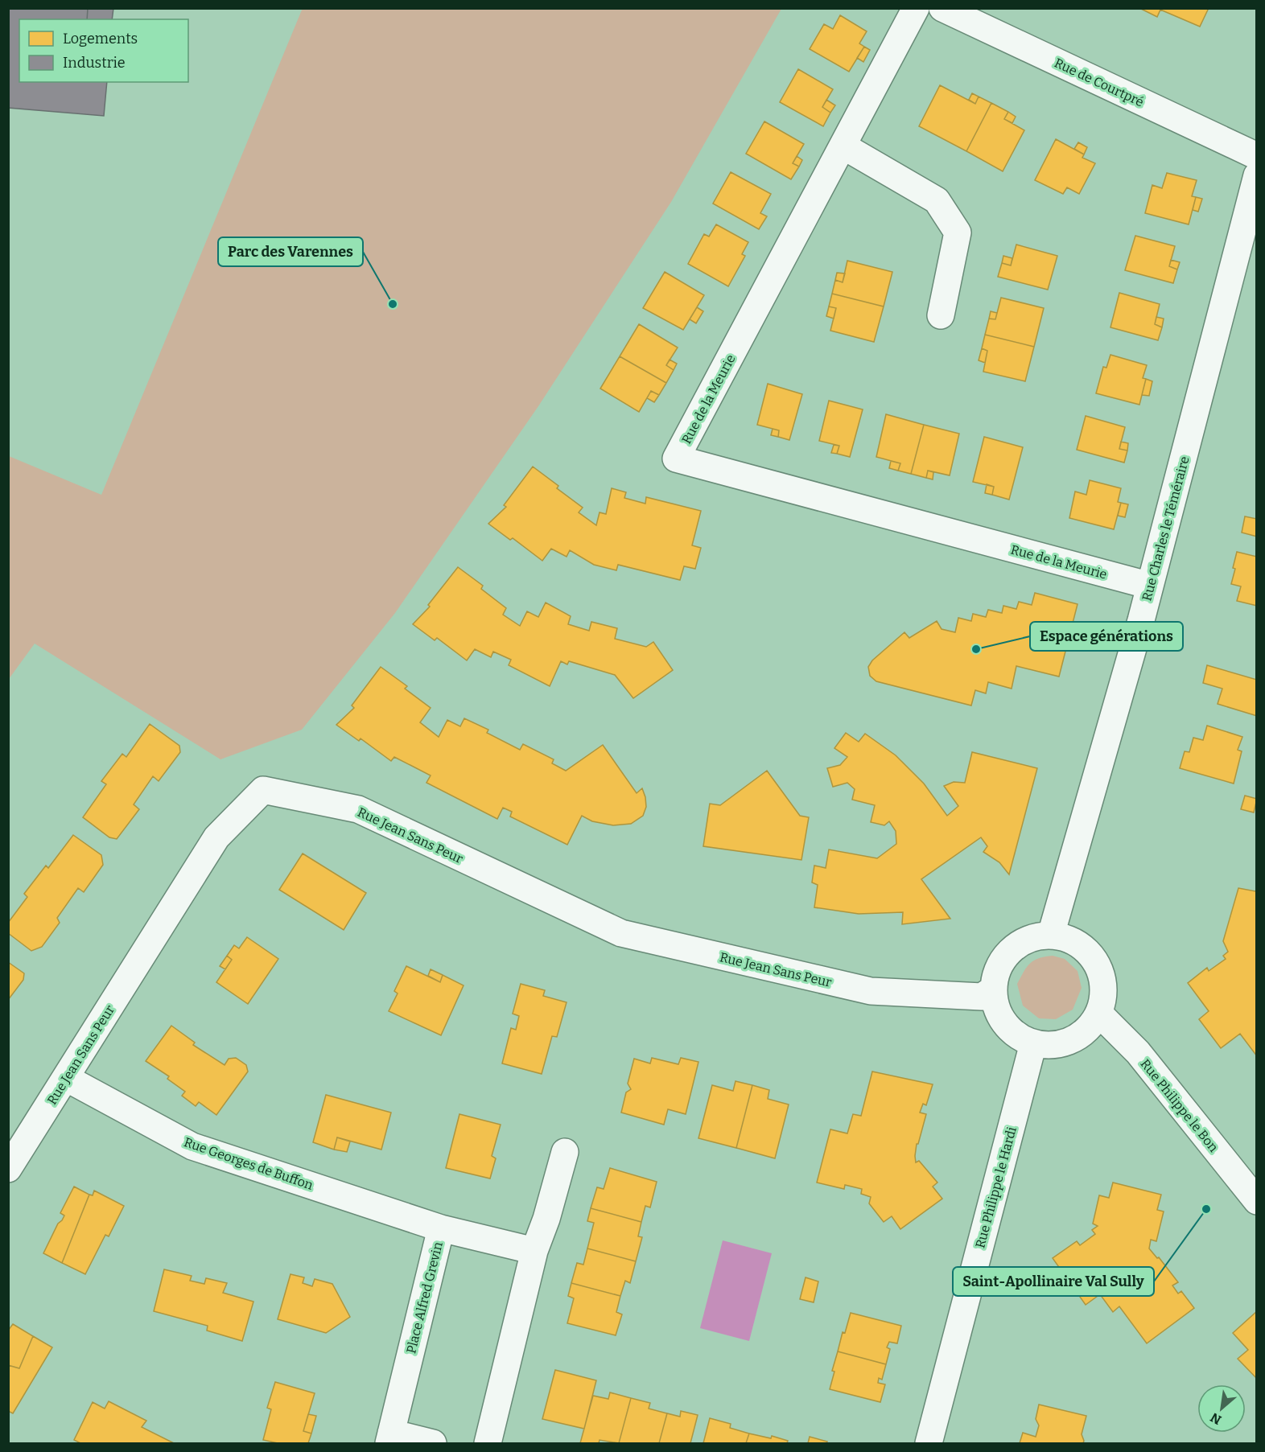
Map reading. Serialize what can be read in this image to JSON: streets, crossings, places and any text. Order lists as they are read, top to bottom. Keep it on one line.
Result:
{"streets":{"street":["Rue de Courtpré","Rue de la Meurie","Rue Charles le Téméraire","Rue Jean Sans Peur","Rue Philippe le Bon","Rue Georges de Buffon","Rue Philippe le Hardi","Place Alfred Grevin"]},"crossings":[["Rue de la Meurie","Rue Charles le Téméraire"],["Rue Charles le Téméraire","Rue Jean Sans Peur"],["Rue Charles le Téméraire","Rue Philippe le Bon"],["Rue Charles le Téméraire","Rue Philippe le Hardi"],["Rue Jean Sans Peur","Rue Philippe le Bon"],["Rue Jean Sans Peur","Rue Georges de Buffon"],["Rue Jean Sans Peur","Rue Philippe le Hardi"],["Rue Philippe le Bon","Rue Philippe le Hardi"],["Rue Georges de Buffon","Place Alfred Grevin"]],"places":["Parc des Varennes","Espace générations","Saint-Apollinaire Val Sully"],"legend":["Logements","Industrie"],"north":"bottom left"}
